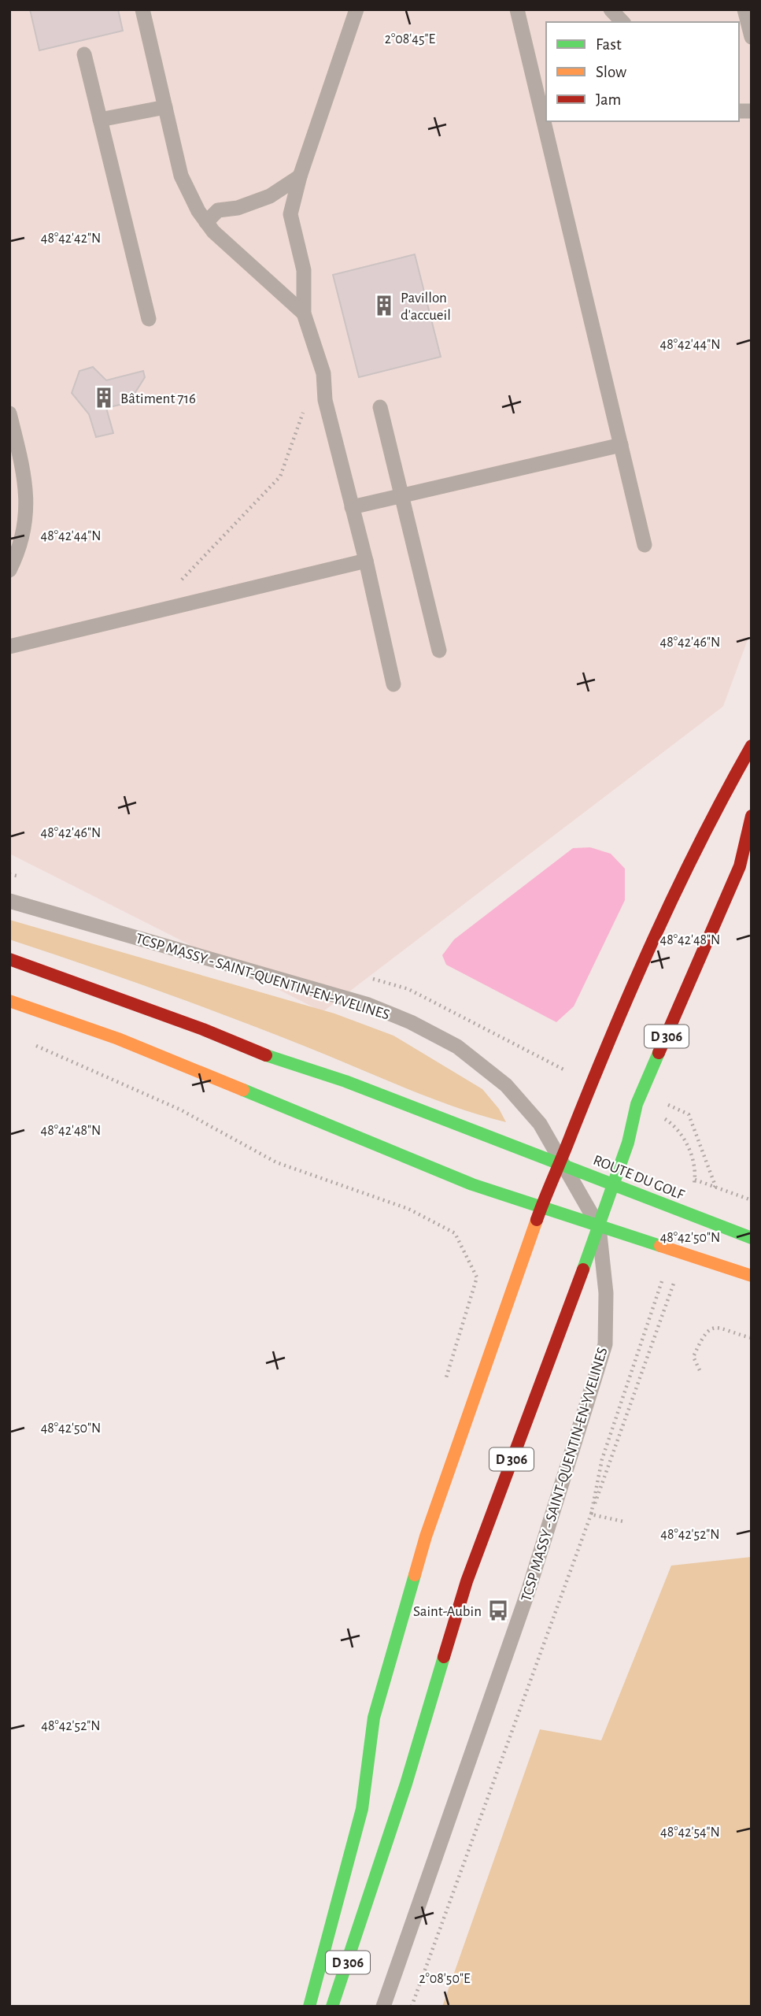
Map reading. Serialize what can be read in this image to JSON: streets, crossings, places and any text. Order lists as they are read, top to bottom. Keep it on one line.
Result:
{"streets":{"main road":["D 306","ROUTE DU GOLF"],"lane":["TCSP MASSY - SAINT-QUENTIN-EN-YVELINES"]},"crossings":[["TCSP MASSY - SAINT-QUENTIN-EN-YVELINES","D 306"],["TCSP MASSY - SAINT-QUENTIN-EN-YVELINES","ROUTE DU GOLF"],["D 306","ROUTE DU GOLF"]],"places":{"building":["Pavillon d'accueil","Bâtiment 716"],"bus stop":["Saint-Aubin"]},"legend":["Fast","Slow","Jam"],"coordinates":["2°08'45\"E","48°42'42\"N","48°42'44\"N","48°42'46\"N","48°42'48\"N","48°42'50\"N","48°42'52\"N","48°42'54\"N","2°08'50\"E"]}
